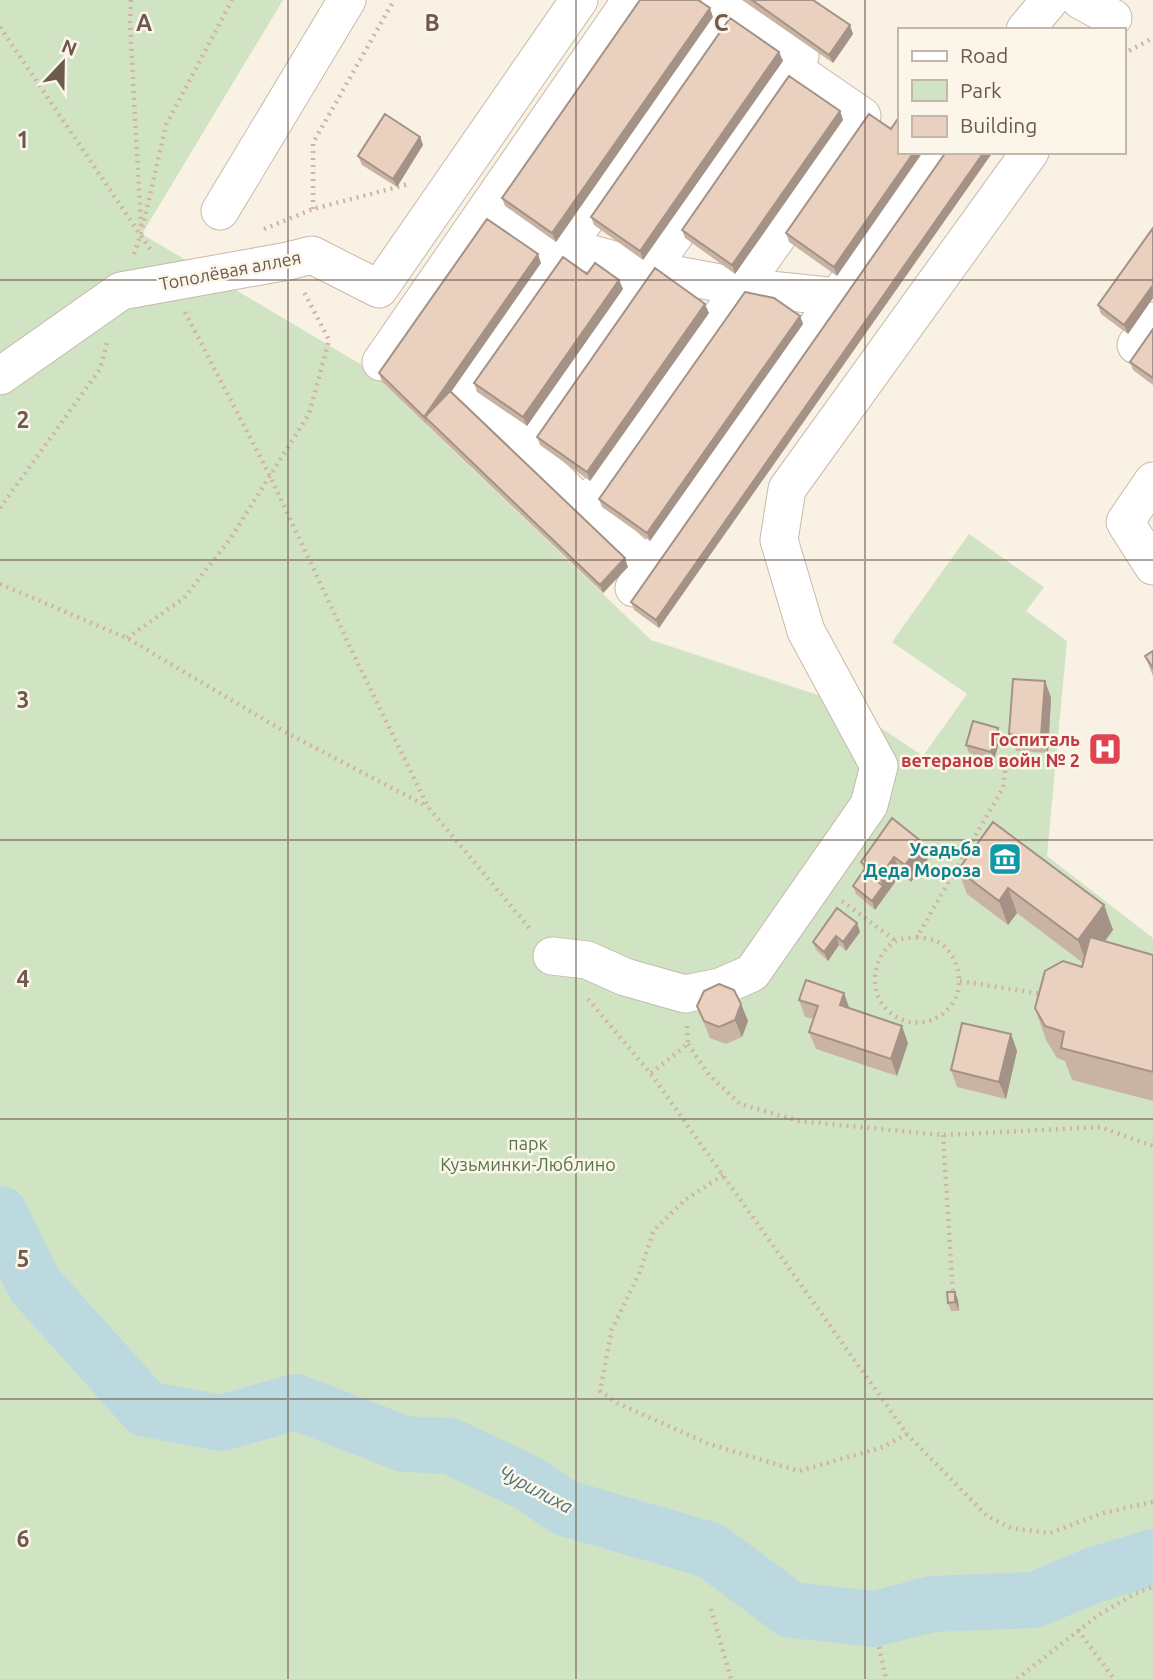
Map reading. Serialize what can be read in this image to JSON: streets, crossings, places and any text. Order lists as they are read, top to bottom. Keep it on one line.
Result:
{"streets":{"street":["Тополёвая аллея"]},"water":["Чурилиха"],"parks":["парк Кузьминки-Люблино"],"places":{"hospital":["Госпиталь ветеранов войн № 2"],"museum":["Усадьба Деда Мороза"]},"legend":["Road","Park","Building"],"north":"top","grid":{"columns":["A","B","C"],"rows":["1","2","3","4","5","6"]}}
